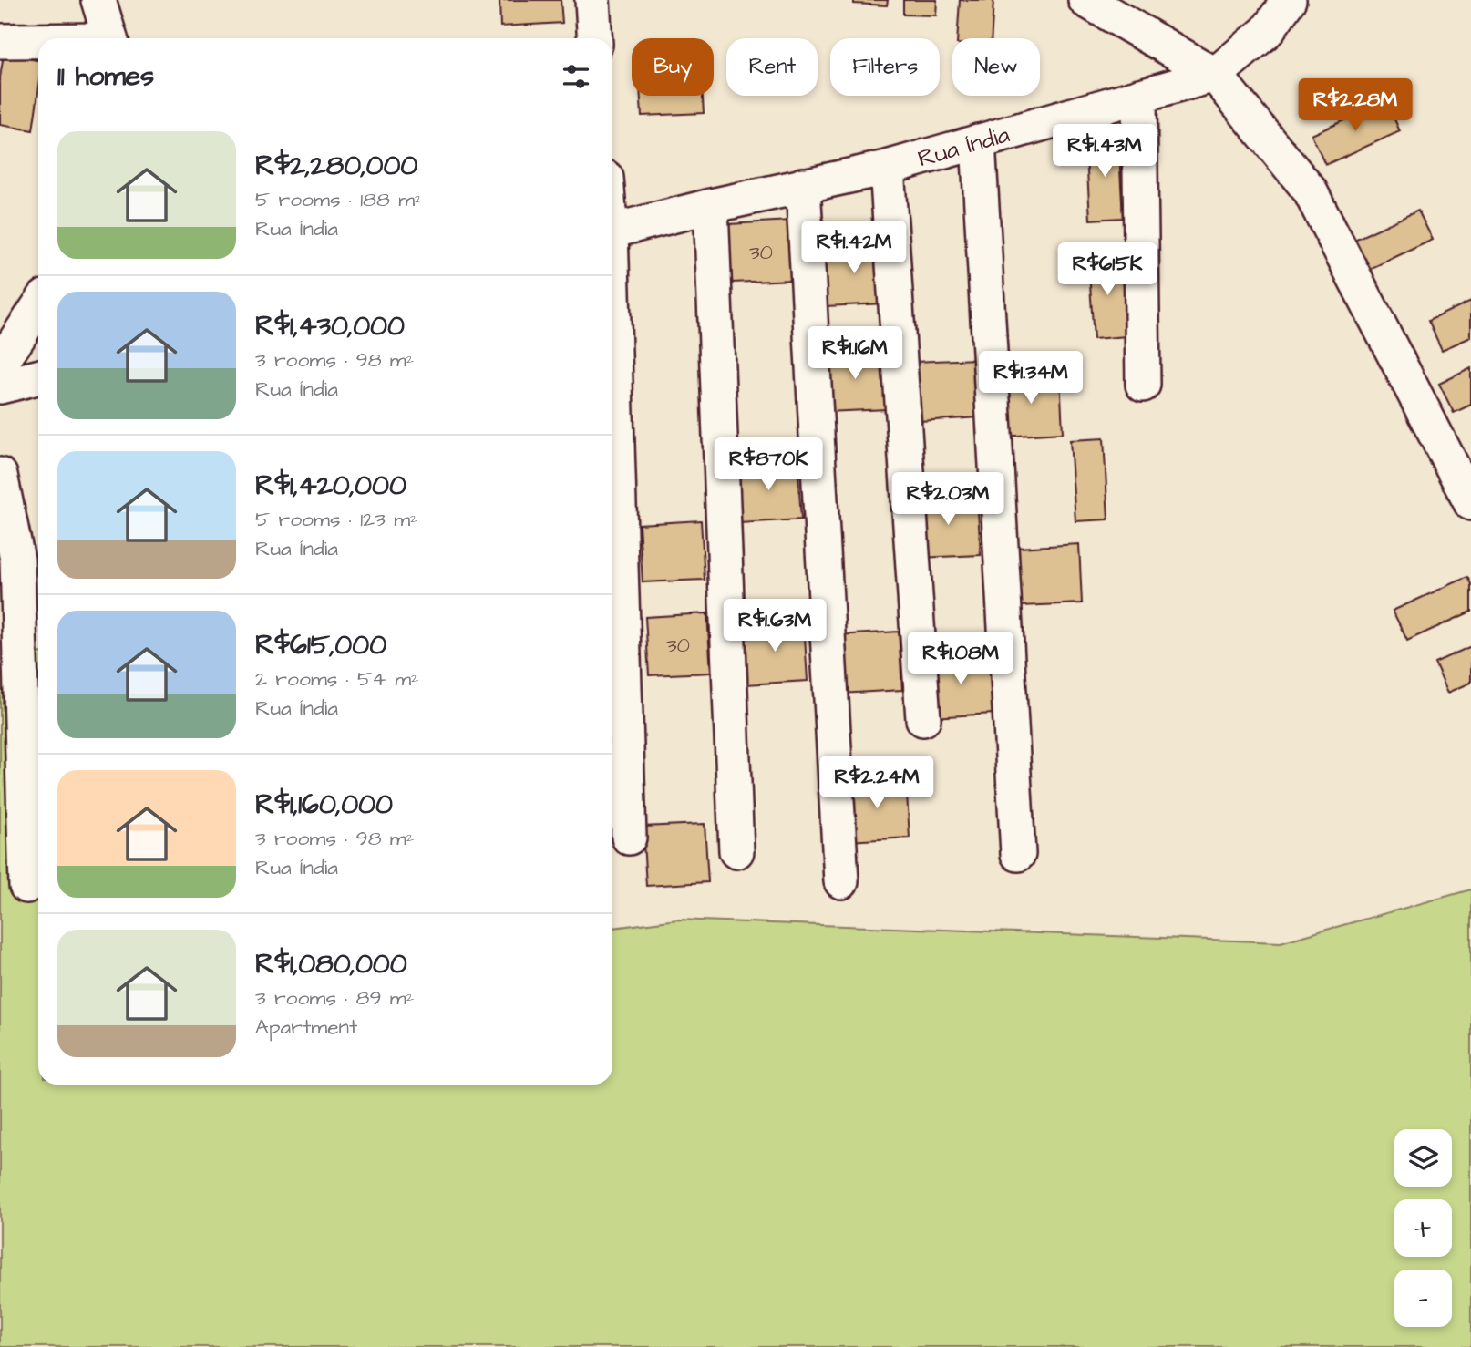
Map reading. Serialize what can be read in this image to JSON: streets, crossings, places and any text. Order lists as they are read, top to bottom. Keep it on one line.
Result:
{"streets":{"street":["Rua Índia"]},"house_numbers":["30","30"],"page":{"chip":["Buy","Rent","Filters","New"],"heading":"11 homes","price":["R$2.28M","R$1.43M","R$1.42M","R$615K","R$1.16M","R$1.34M","R$870K","R$2.03M","R$1.63M","R$1.08M","R$2.24M"],"list":[{"name":"R$2,280,000","note":"5 rooms · 188 m² · Rua Índia"},{"name":"R$1,430,000","note":"3 rooms · 98 m² · Rua Índia"},{"name":"R$1,420,000","note":"5 rooms · 123 m² · Rua Índia"},{"name":"R$615,000","note":"2 rooms · 54 m² · Rua Índia"},{"name":"R$1,160,000","note":"3 rooms · 98 m² · Rua Índia"},{"name":"R$1,080,000","note":"3 rooms · 89 m² · Apartment"}],"map_buttons":["+","−"]}}
